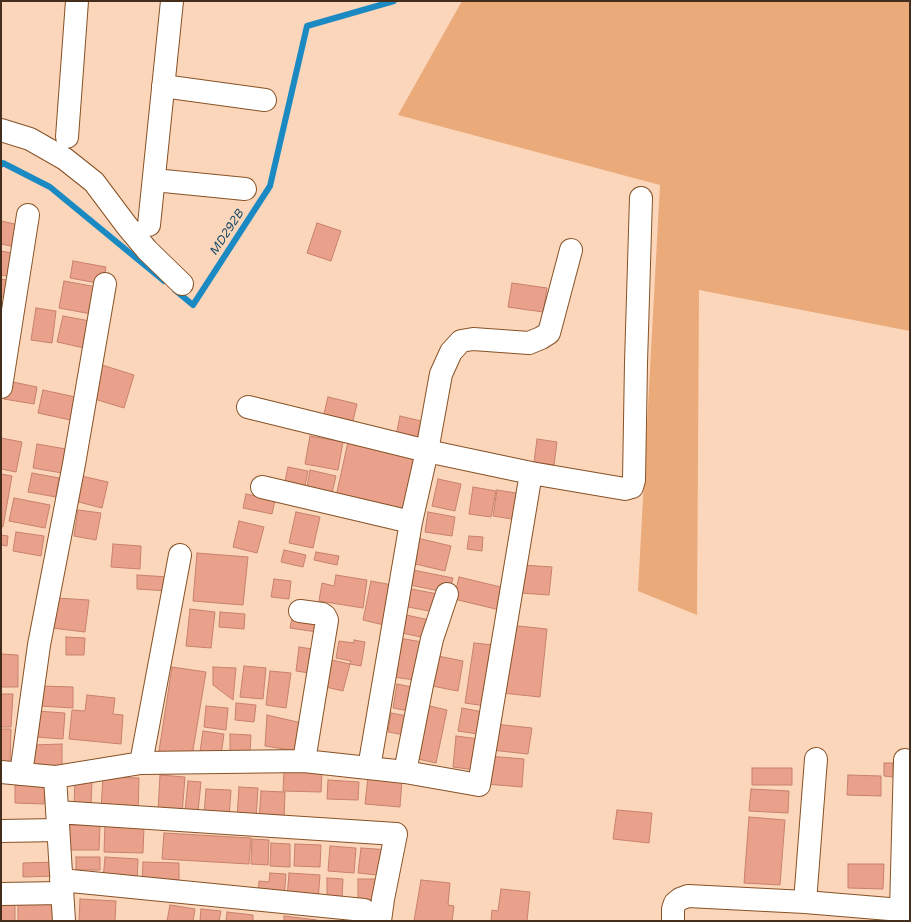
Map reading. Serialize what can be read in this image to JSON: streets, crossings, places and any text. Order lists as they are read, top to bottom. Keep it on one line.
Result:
{"water":["MD292B"]}
